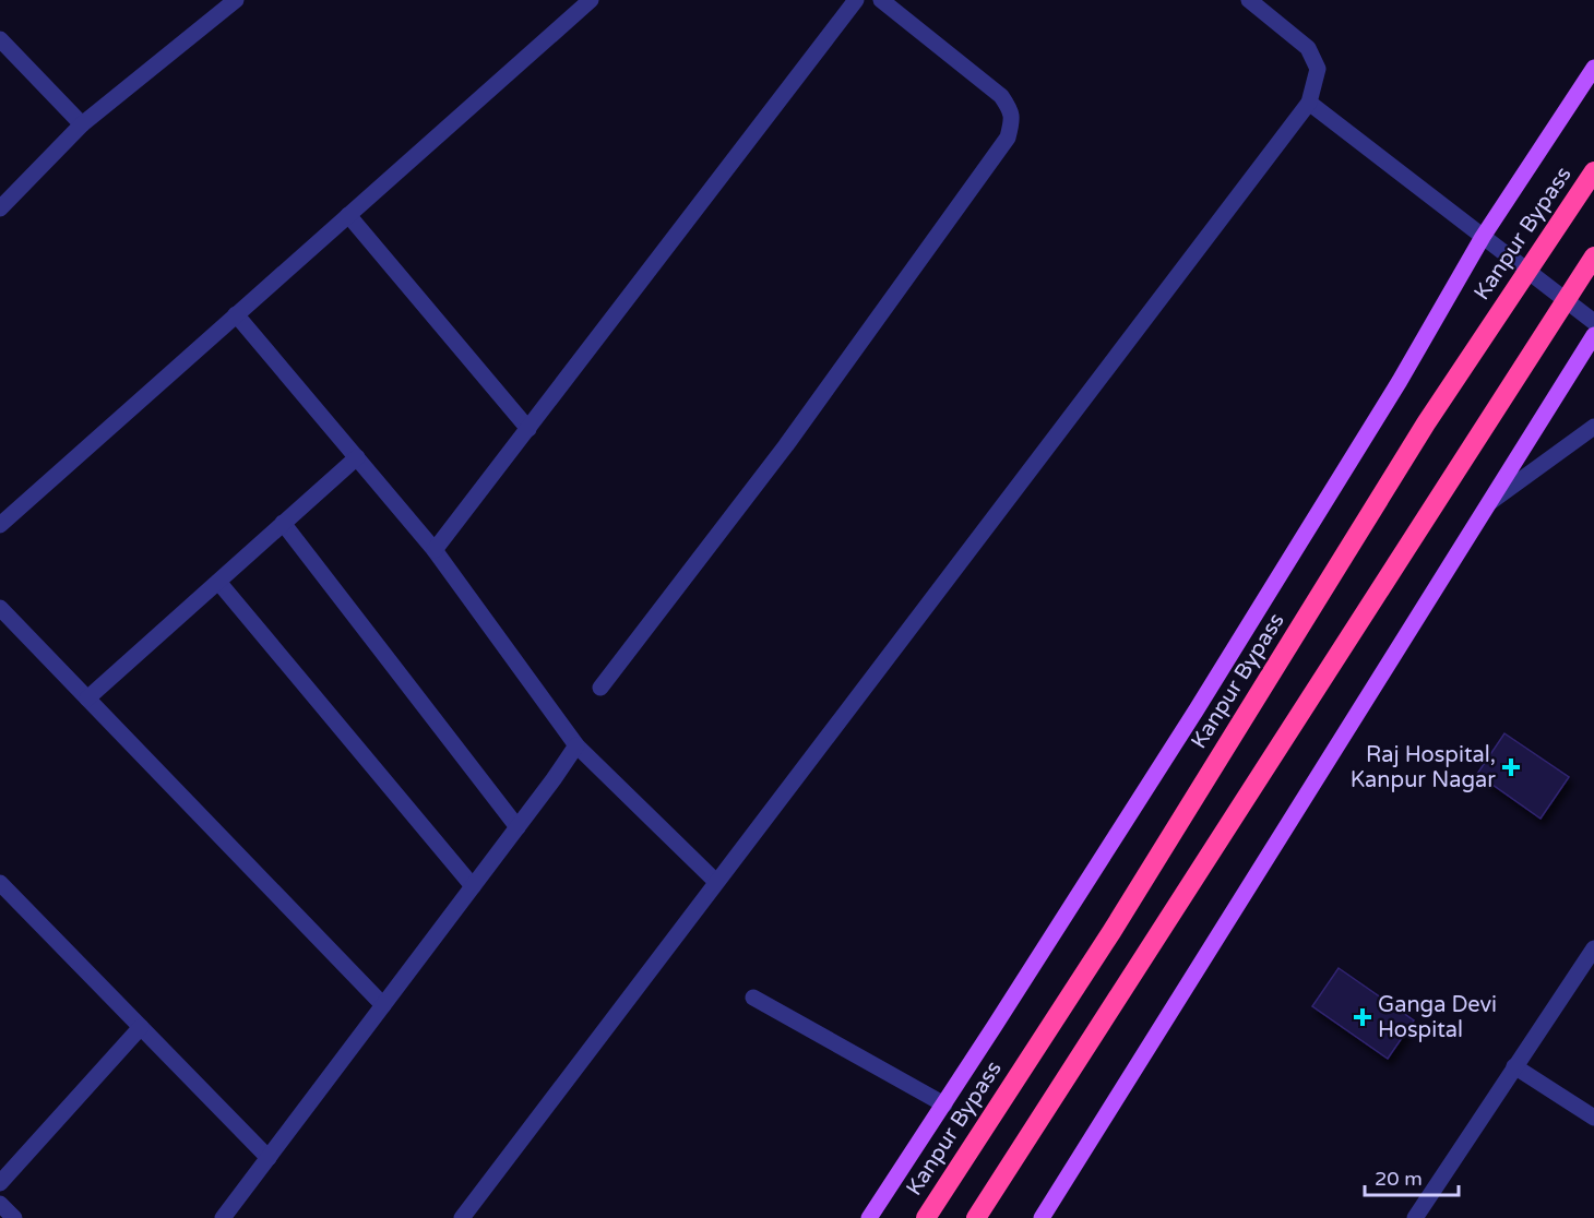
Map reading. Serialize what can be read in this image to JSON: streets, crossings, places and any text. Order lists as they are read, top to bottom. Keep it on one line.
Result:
{"streets":{"highway":["Kanpur Bypass"]},"places":{"health":["Raj Hospital, Kanpur Nagar","Ganga Devi Hospital"]},"scale_bar":"20 m"}
